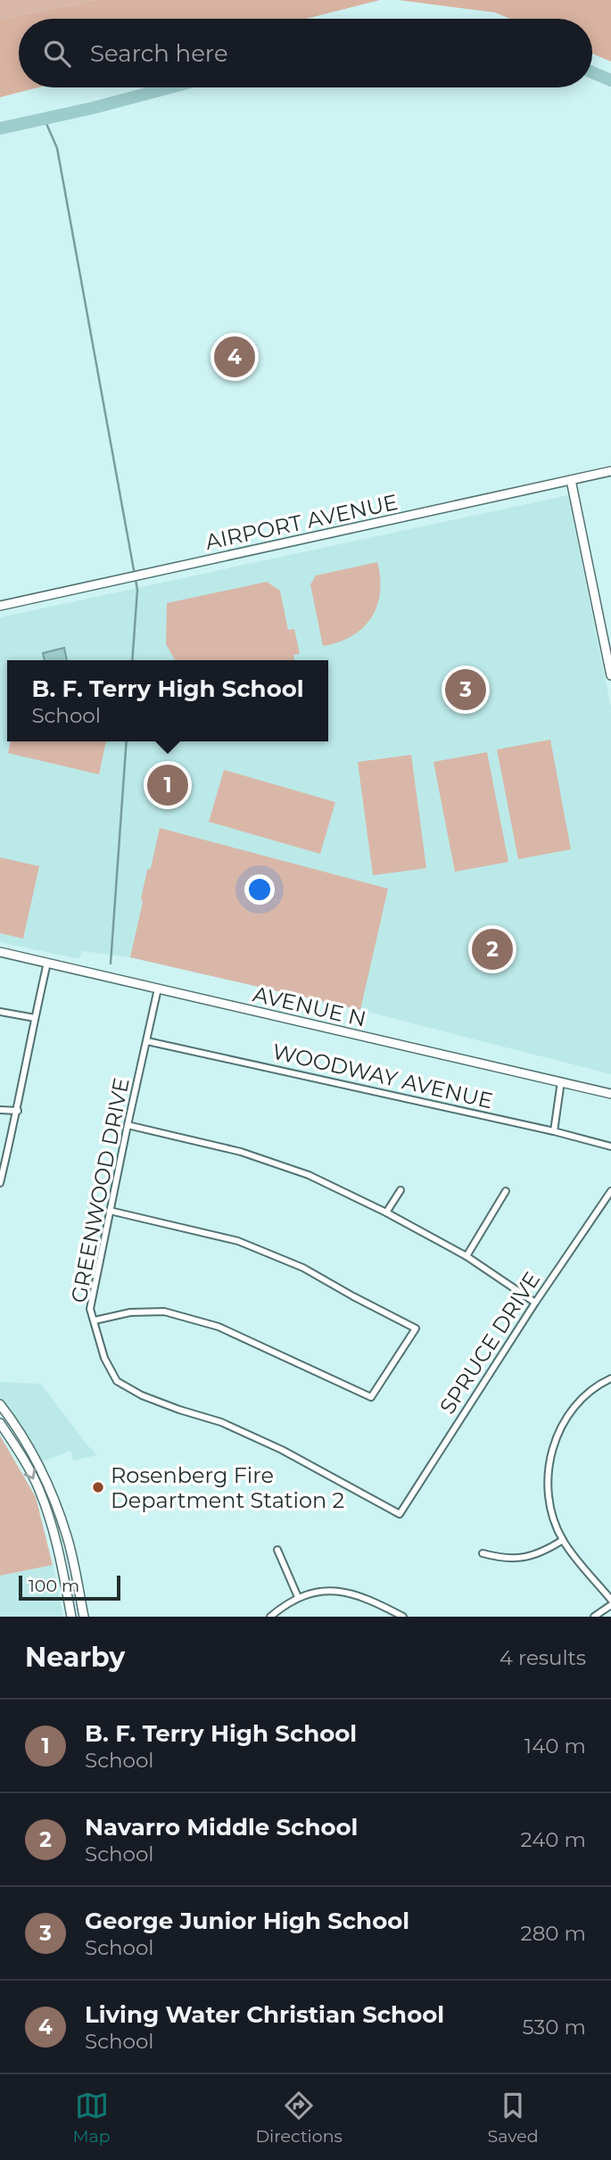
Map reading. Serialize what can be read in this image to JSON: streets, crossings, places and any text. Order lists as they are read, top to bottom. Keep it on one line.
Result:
{"streets":{"street":["AIRPORT AVENUE","AVENUE N","WOODWAY AVENUE","GREENWOOD DRIVE","SPRUCE DRIVE"]},"crossings":[["AVENUE N","GREENWOOD DRIVE"],["WOODWAY AVENUE","GREENWOOD DRIVE"],["GREENWOOD DRIVE","SPRUCE DRIVE"]],"places":["Rosenberg Fire Department Station 2"],"scale_bar":"100 m","page":{"search":"Search here","pins":["4","3","1","2"],"popup":["B. F. Terry High School","School"],"scale":"100 m","heading":["Nearby","4 results"],"list":[{"mark":"1","name":"B. F. Terry High School","note":"School","value":"140 m"},{"mark":"2","name":"Navarro Middle School","note":"School","value":"240 m"},{"mark":"3","name":"George Junior High School","note":"School","value":"280 m"},{"mark":"4","name":"Living Water Christian School","note":"School","value":"530 m"}],"nav":["Map","Directions","Saved"]}}
